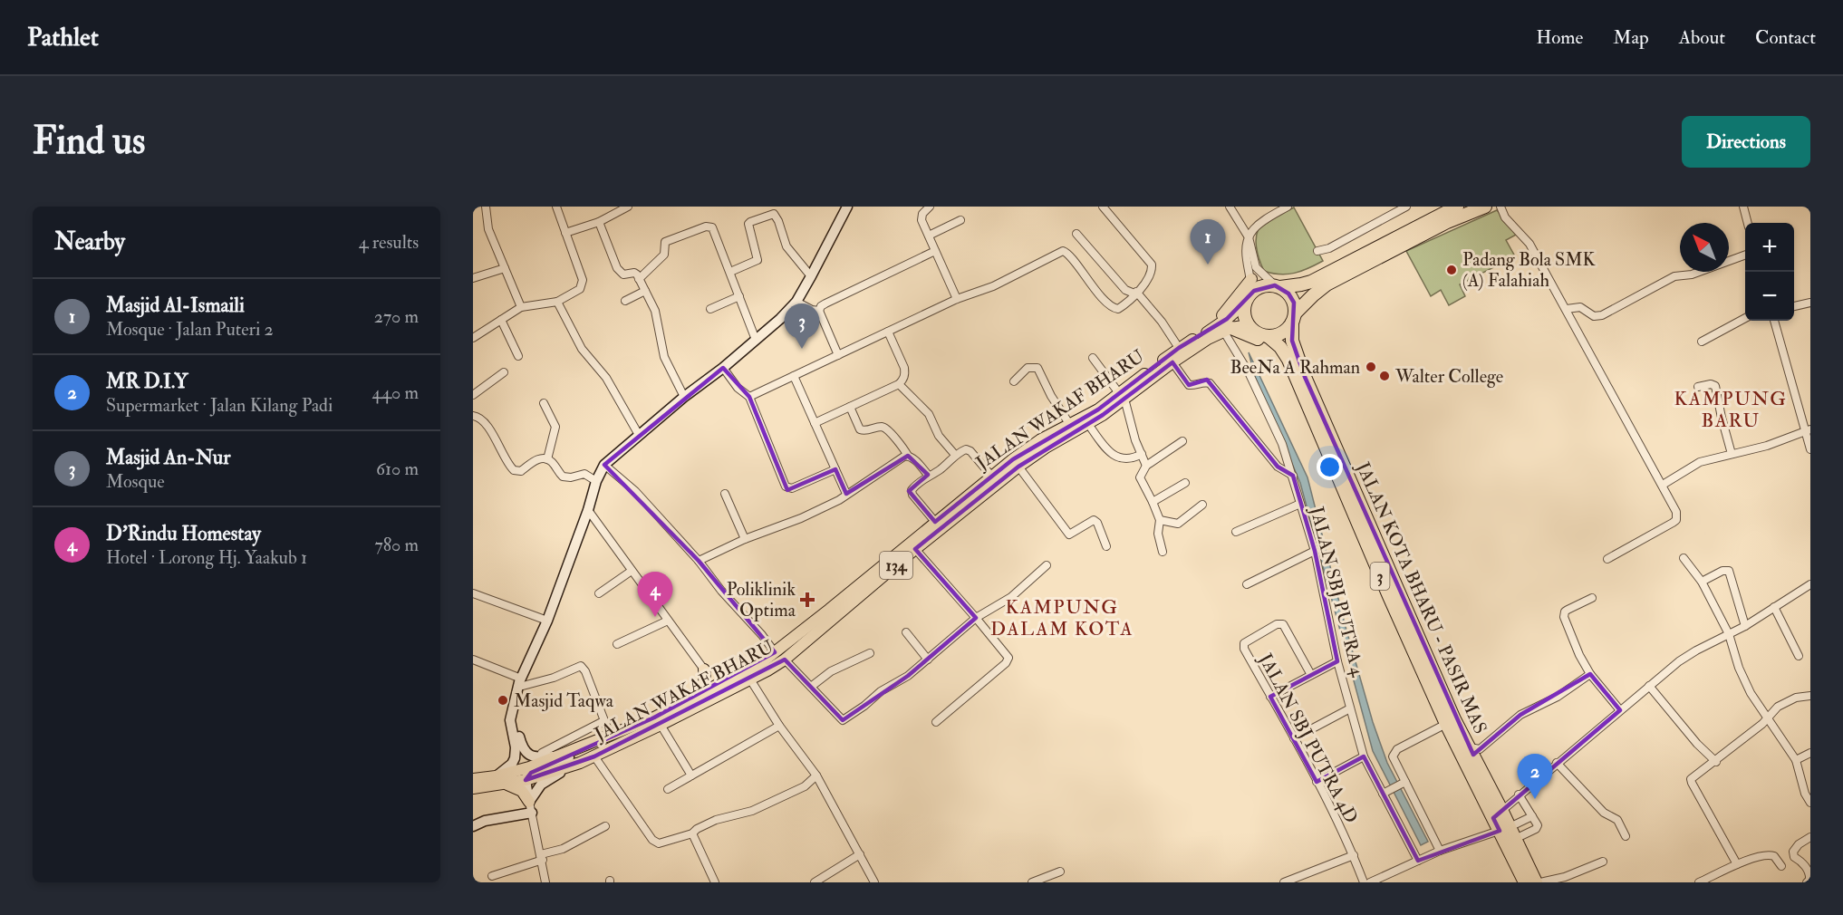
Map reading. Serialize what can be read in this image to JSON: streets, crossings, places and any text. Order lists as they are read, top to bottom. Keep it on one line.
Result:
{"streets":{"highway":["3","JALAN KOTA BHARU - PASIR MAS"],"main road":["JALAN WAKAF BHARU","134"],"street":["JALAN SBJ PUTRA 4","JALAN SBJ PUTRA 4D"]},"crossings":[["JALAN WAKAF BHARU","JALAN SBJ PUTRA 4"],["JALAN WAKAF BHARU","JALAN KOTA BHARU - PASIR MAS"]],"districts":["KAMPUNG BARU","KAMPUNG DALAM KOTA"],"places":{"other":["Padang Bola SMK (A) Falahiah","BeeNa A Rahman","Walter College","Masjid Taqwa"],"health":["Poliklinik Optima"]},"north":"top left","page":{"header":"Pathlet","nav":["Home","Map","About","Contact"],"buttons":"Directions","title":"Find us","heading":["Nearby","4 results"],"pins":["1","3","4","2"],"map_buttons":["+","−"],"list":[{"mark":"1","name":"Masjid Al-Ismaili","note":"Mosque · Jalan Puteri 2","value":"270 m"},{"mark":"2","name":"MR D.I.Y","note":"Supermarket · Jalan Kilang Padi","value":"440 m"},{"mark":"3","name":"Masjid An-Nur","note":"Mosque","value":"610 m"},{"mark":"4","name":"D’Rindu Homestay","note":"Hotel · Lorong Hj. Yaakub 1","value":"780 m"}]}}
